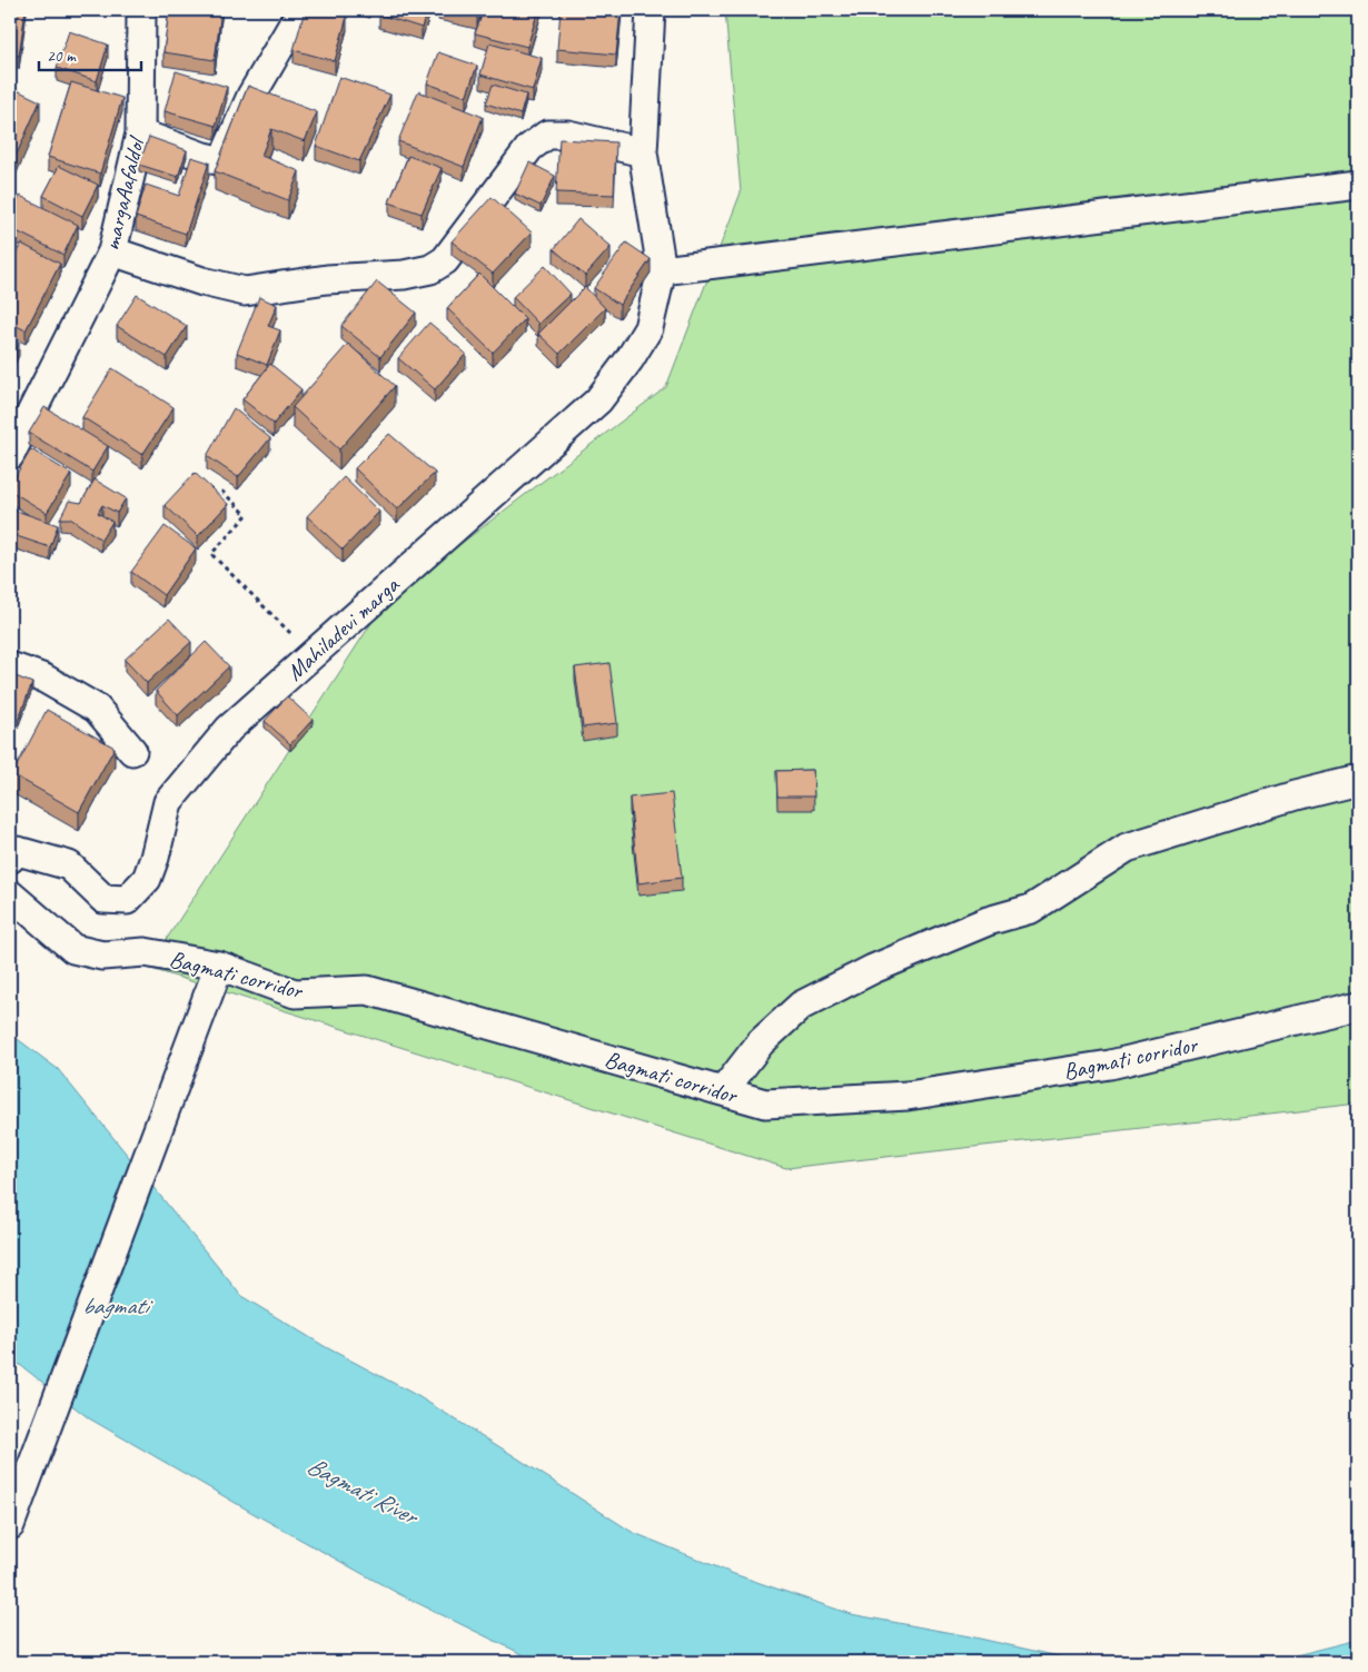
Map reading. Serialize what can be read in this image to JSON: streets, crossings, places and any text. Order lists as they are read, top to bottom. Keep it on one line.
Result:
{"streets":{"street":["margaAafaldol","Mahiladevi marga","Bagmati corridor"]},"water":["bagmati","Bagmati River"],"scale_bar":"20 m"}
